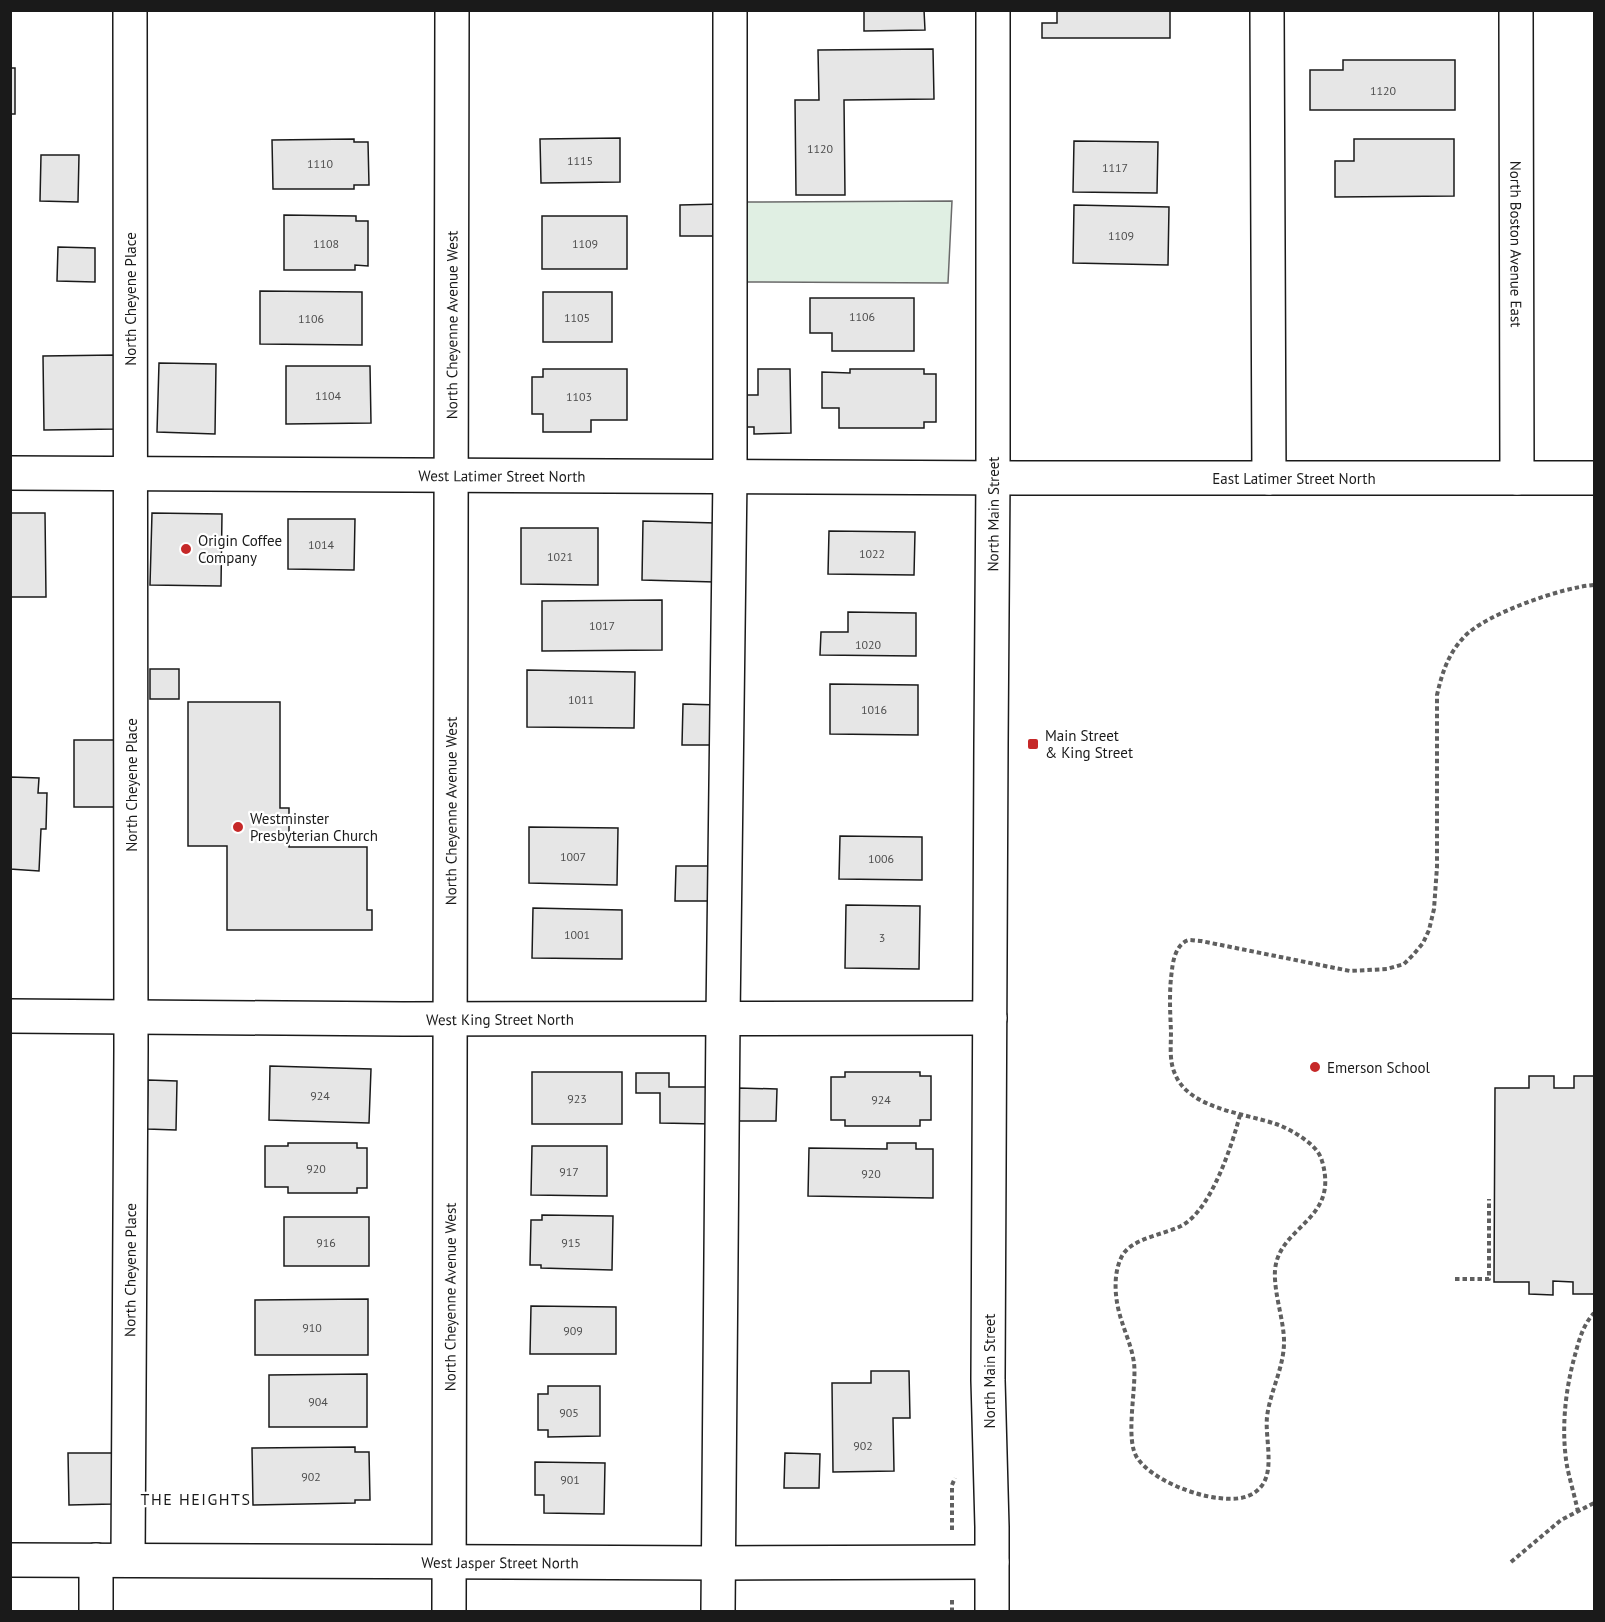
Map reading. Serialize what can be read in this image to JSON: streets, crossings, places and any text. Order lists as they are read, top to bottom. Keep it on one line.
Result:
{"streets":{"street":["North Boston Avenue East","North Cheyene Place","North Cheyenne Avenue West","West Latimer Street North","East Latimer Street North","North Main Street","West King Street North","West Jasper Street North"]},"crossings":[["North Boston Avenue East","East Latimer Street North"],["North Cheyene Place","West Latimer Street North"],["North Cheyene Place","West King Street North"],["North Cheyene Place","West Jasper Street North"],["North Cheyenne Avenue West","West Latimer Street North"],["North Cheyenne Avenue West","West King Street North"],["North Cheyenne Avenue West","West Jasper Street North"],["West Latimer Street North","East Latimer Street North"],["West Latimer Street North","North Main Street"],["East Latimer Street North","North Main Street"],["North Main Street","West King Street North"],["North Main Street","West Jasper Street North"]],"districts":["THE HEIGHTS"],"places":{"other":["Origin Coffee Company","Westminster Presbyterian Church","Emerson School"],"transit":["Main Street & King Street"]},"house_numbers":["1120","1120","1115","1110","1117","1109","1108","1109","1106","1105","1106","1104","1103","1014","1022","1021","1017","1020","1011","1016","1007","1006","1001","3","924","923","924","920","917","920","916","915","910","909","904","905","902","902","901"]}
